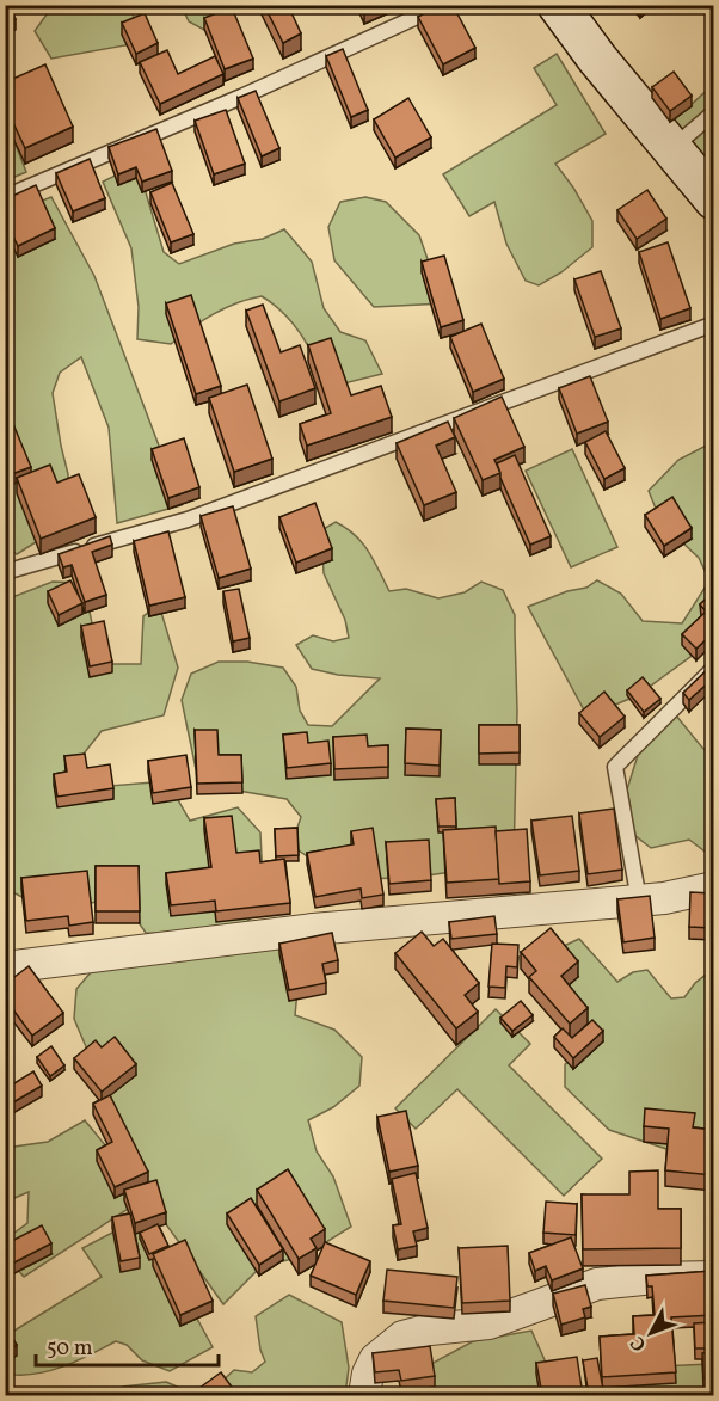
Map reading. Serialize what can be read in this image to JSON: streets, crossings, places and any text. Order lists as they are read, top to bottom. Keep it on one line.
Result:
{"scale_bar":"50 m","north":"bottom left"}
